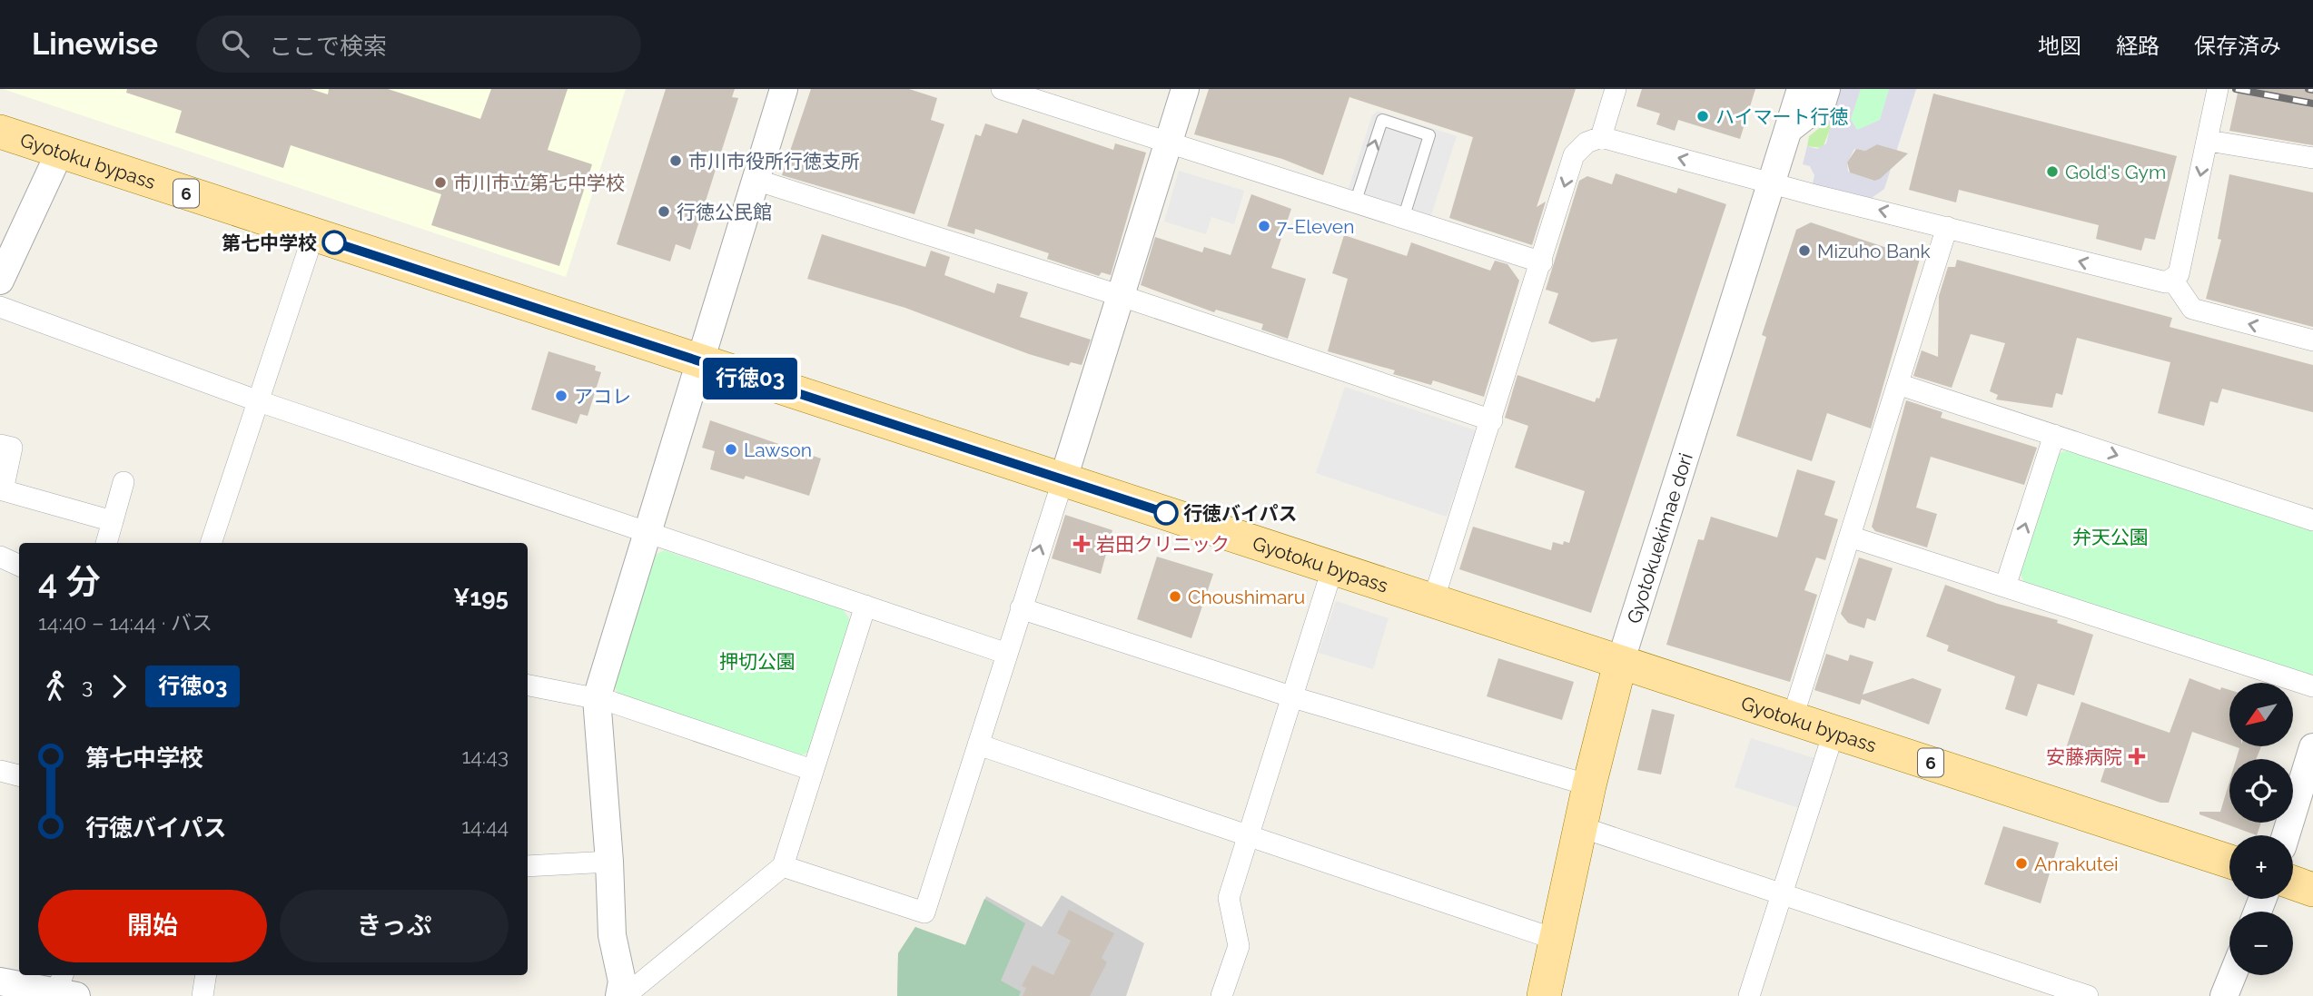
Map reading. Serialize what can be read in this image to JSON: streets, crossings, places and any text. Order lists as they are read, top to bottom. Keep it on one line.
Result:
{"streets":{"main road":["Gyotoku bypass","6","Gyotokuekimae dori"]},"crossings":[["Gyotoku bypass","Gyotokuekimae dori"]],"parks":["弁天公園","押切公園"],"places":{"other":["ハイマート行徳","市川市役所行徳支所","Gold's Gym","市川市立第七中学校","行徳公民館","7-Eleven","第七中学校","Mizuho Bank","アコレ","Lawson","行徳バイパス","Choushimaru","Anrakutei"],"health":["岩田クリニック","安藤病院"]},"lines":["bus line 行徳03"],"north":"bottom left","page":{"header":"Linewise","search":"ここで検索","nav":["地図","経路","保存済み"],"on_map":"行徳03","heading":["4 分","14:40 – 14:44 · バス","¥195"],"legs":["3","行徳03"],"map_buttons":["+","−"],"list":[{"name":"第七中学校","value":"14:43"},{"name":"行徳バイパス","value":"14:44"}],"buttons":["開始","きっぷ"]}}
